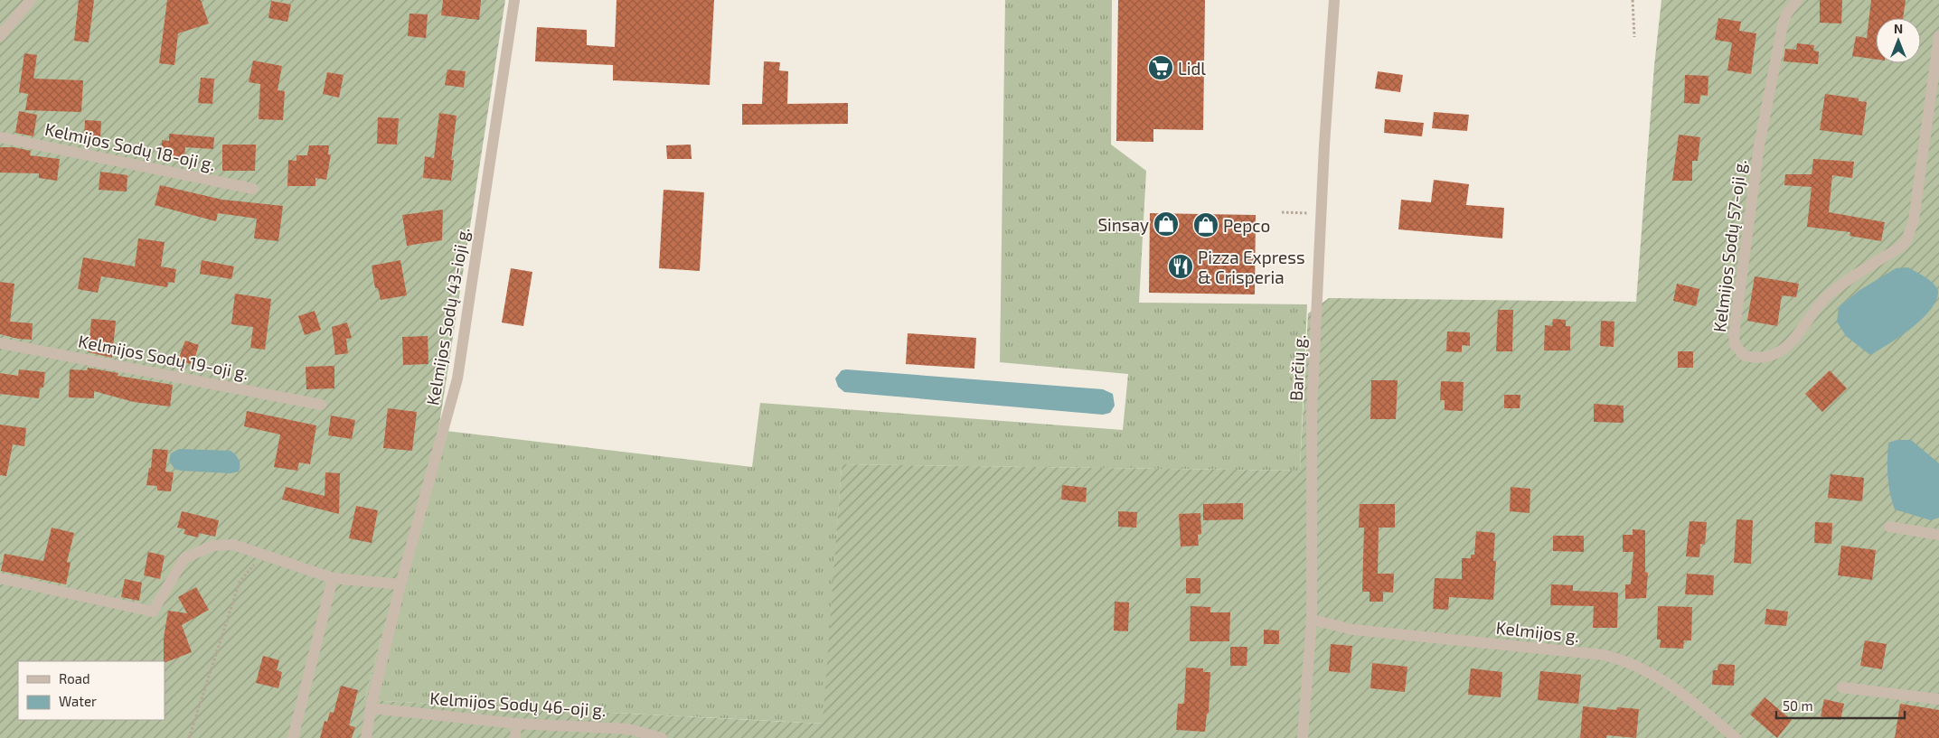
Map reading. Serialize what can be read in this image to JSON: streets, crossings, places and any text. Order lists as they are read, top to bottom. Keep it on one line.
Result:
{"streets":{"street":["Kelmijos Sodų 18-oji g.","Kelmijos Sodų 57-oji g.","Kelmijos Sodų 43-ioji g.","Kelmijos Sodų 19-oji g.","Barčių g.","Kelmijos g.","Kelmijos Sodų 46-oji g."]},"crossings":[["Kelmijos Sodų 43-ioji g.","Kelmijos Sodų 46-oji g."],["Barčių g.","Kelmijos g."]],"places":{"supermarket":["Lidl"],"shop":["Sinsay","Pepco"],"restaurant":["Pizza Express & Crisperia"]},"legend":["Road","Water"],"scale_bar":"50 m","north":"top"}
